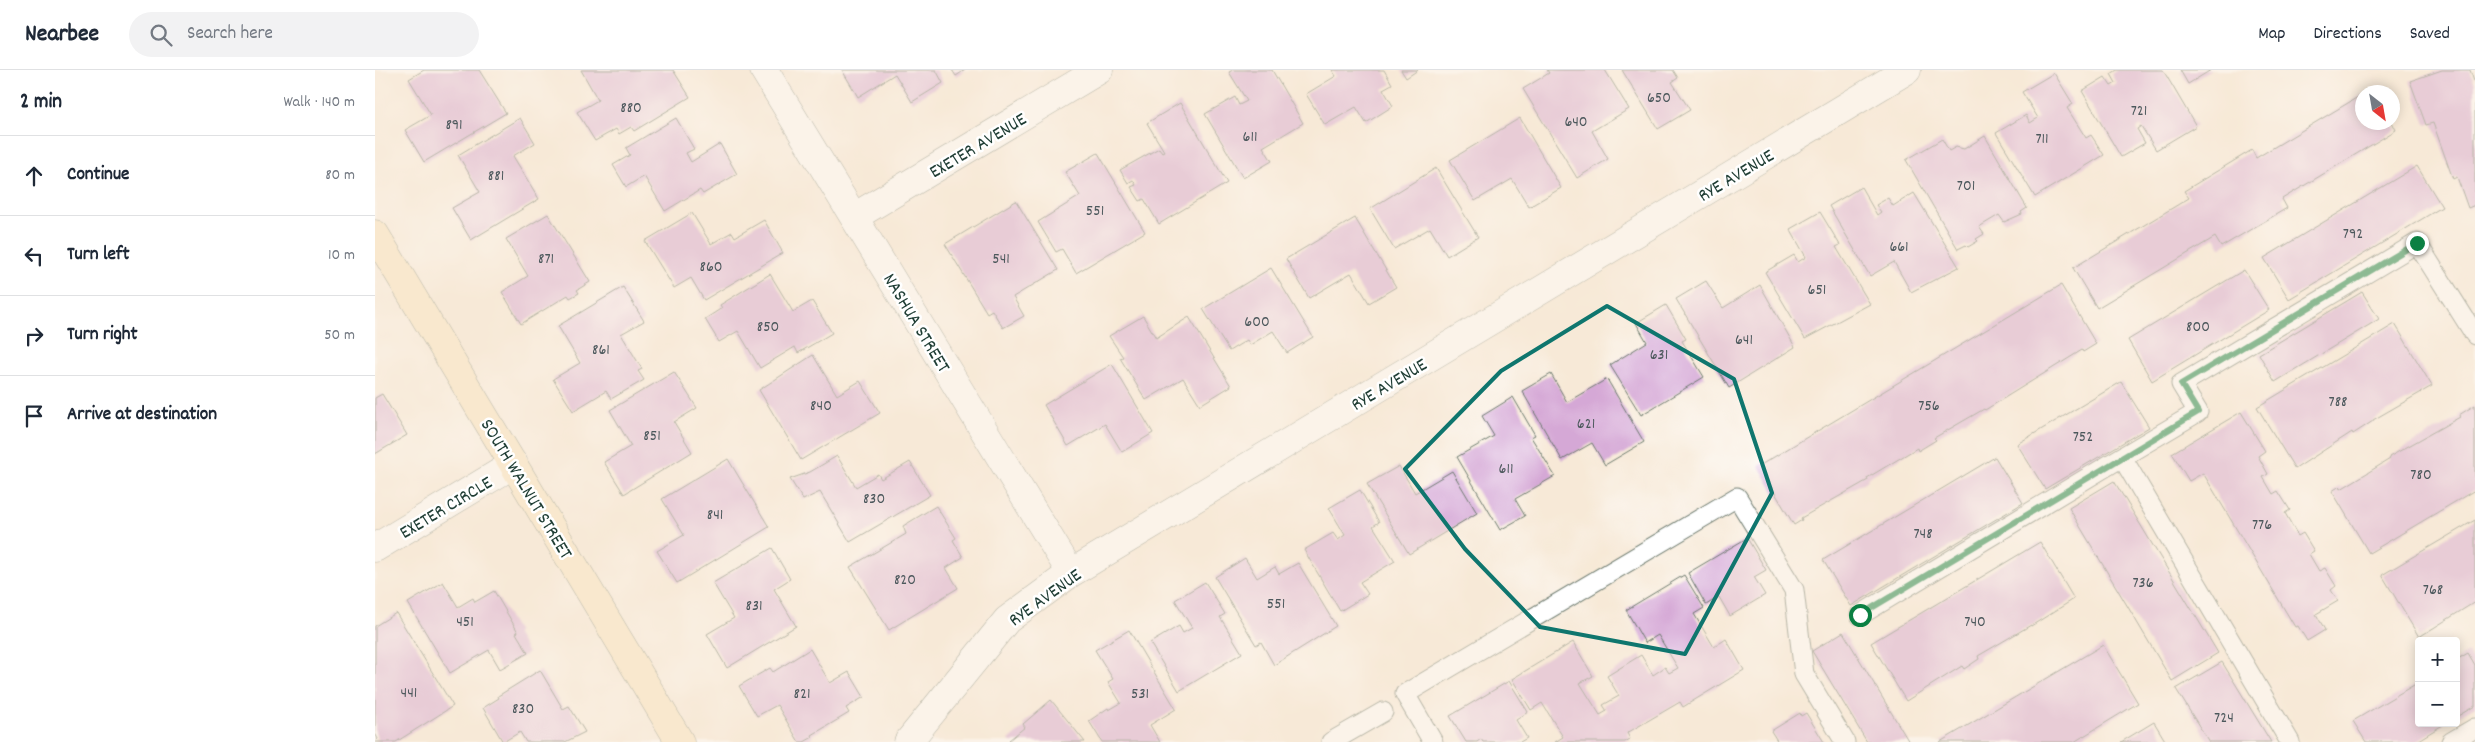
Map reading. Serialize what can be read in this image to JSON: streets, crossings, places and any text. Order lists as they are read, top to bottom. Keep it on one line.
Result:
{"streets":{"street":["EXETER AVENUE","RYE AVENUE","NASHUA STREET","SOUTH WALNUT STREET","EXETER CIRCLE"]},"crossings":[["EXETER AVENUE","NASHUA STREET"],["RYE AVENUE","NASHUA STREET"],["SOUTH WALNUT STREET","EXETER CIRCLE"]],"house_numbers":["650","880","721","640","891","611","711","881","701","551","792","661","871","541","860","651","600","850","800","641","861","631","788","840","756","621","851","752","611","780","830","841","776","748","820","736","768","551","831","451","740","441","821","531","830","724"],"north":"bottom right","page":{"header":"Nearbee","search":"Search here","nav":["Map","Directions","Saved"],"heading":["2 min","Walk · 140 m"],"list":[["Continue","80 m"],["Turn left","10 m"],["Turn right","50 m"],"Arrive at destination"],"map_buttons":["+","−"]}}
